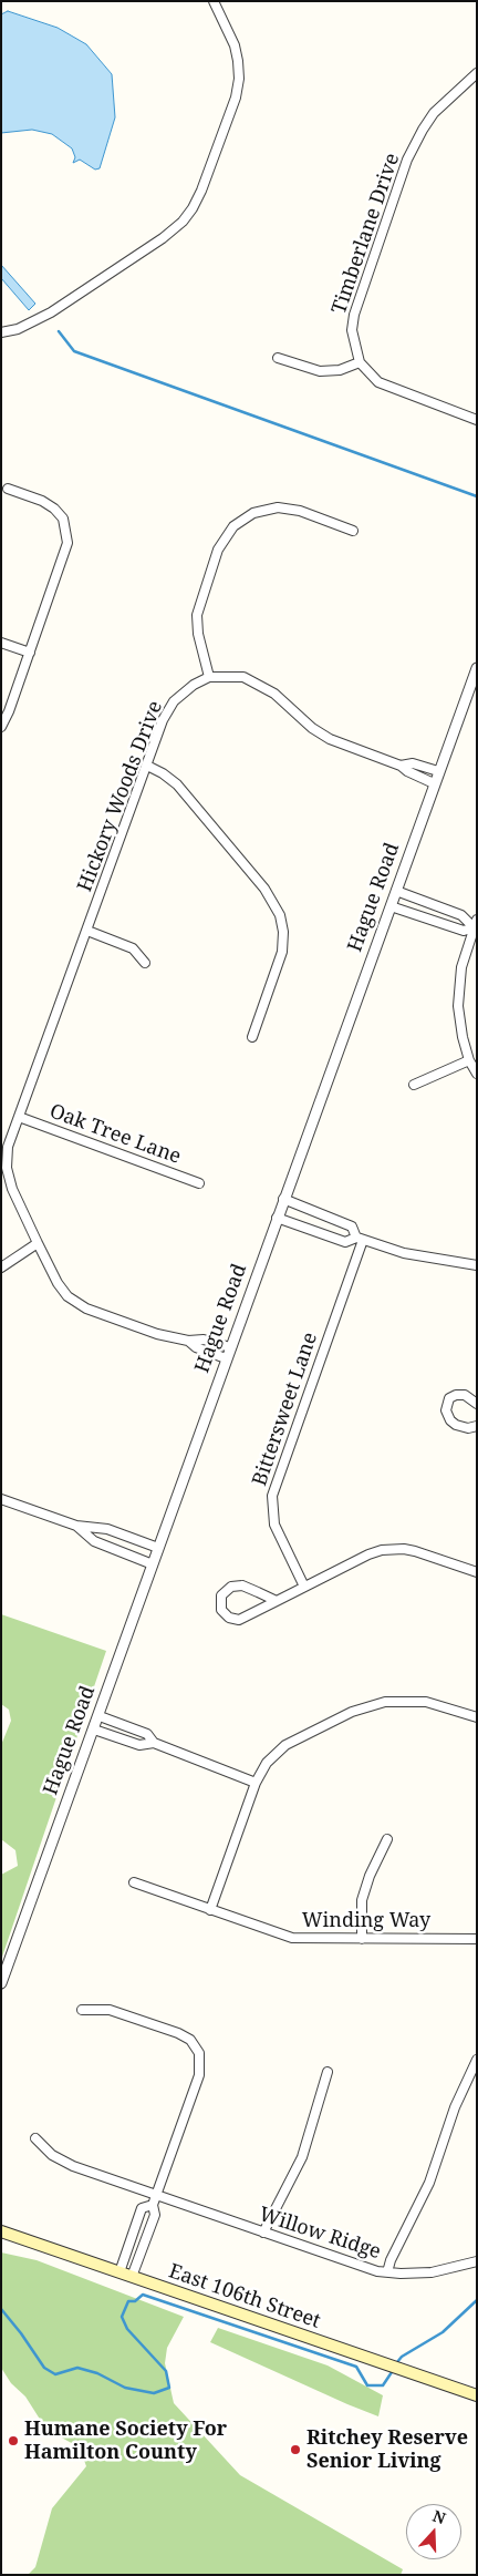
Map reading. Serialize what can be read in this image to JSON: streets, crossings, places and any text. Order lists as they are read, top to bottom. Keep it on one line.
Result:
{"streets":{"main road":["East 106th Street"],"street":["Timberlane Drive","Hickory Woods Drive","Hague Road","Oak Tree Lane","Bittersweet Lane","Winding Way","Willow Ridge"]},"crossings":[["Hickory Woods Drive","Hague Road"],["Hickory Woods Drive","Oak Tree Lane"]],"places":["Humane Society For Hamilton County","Ritchey Reserve Senior Living"],"north":"top"}
